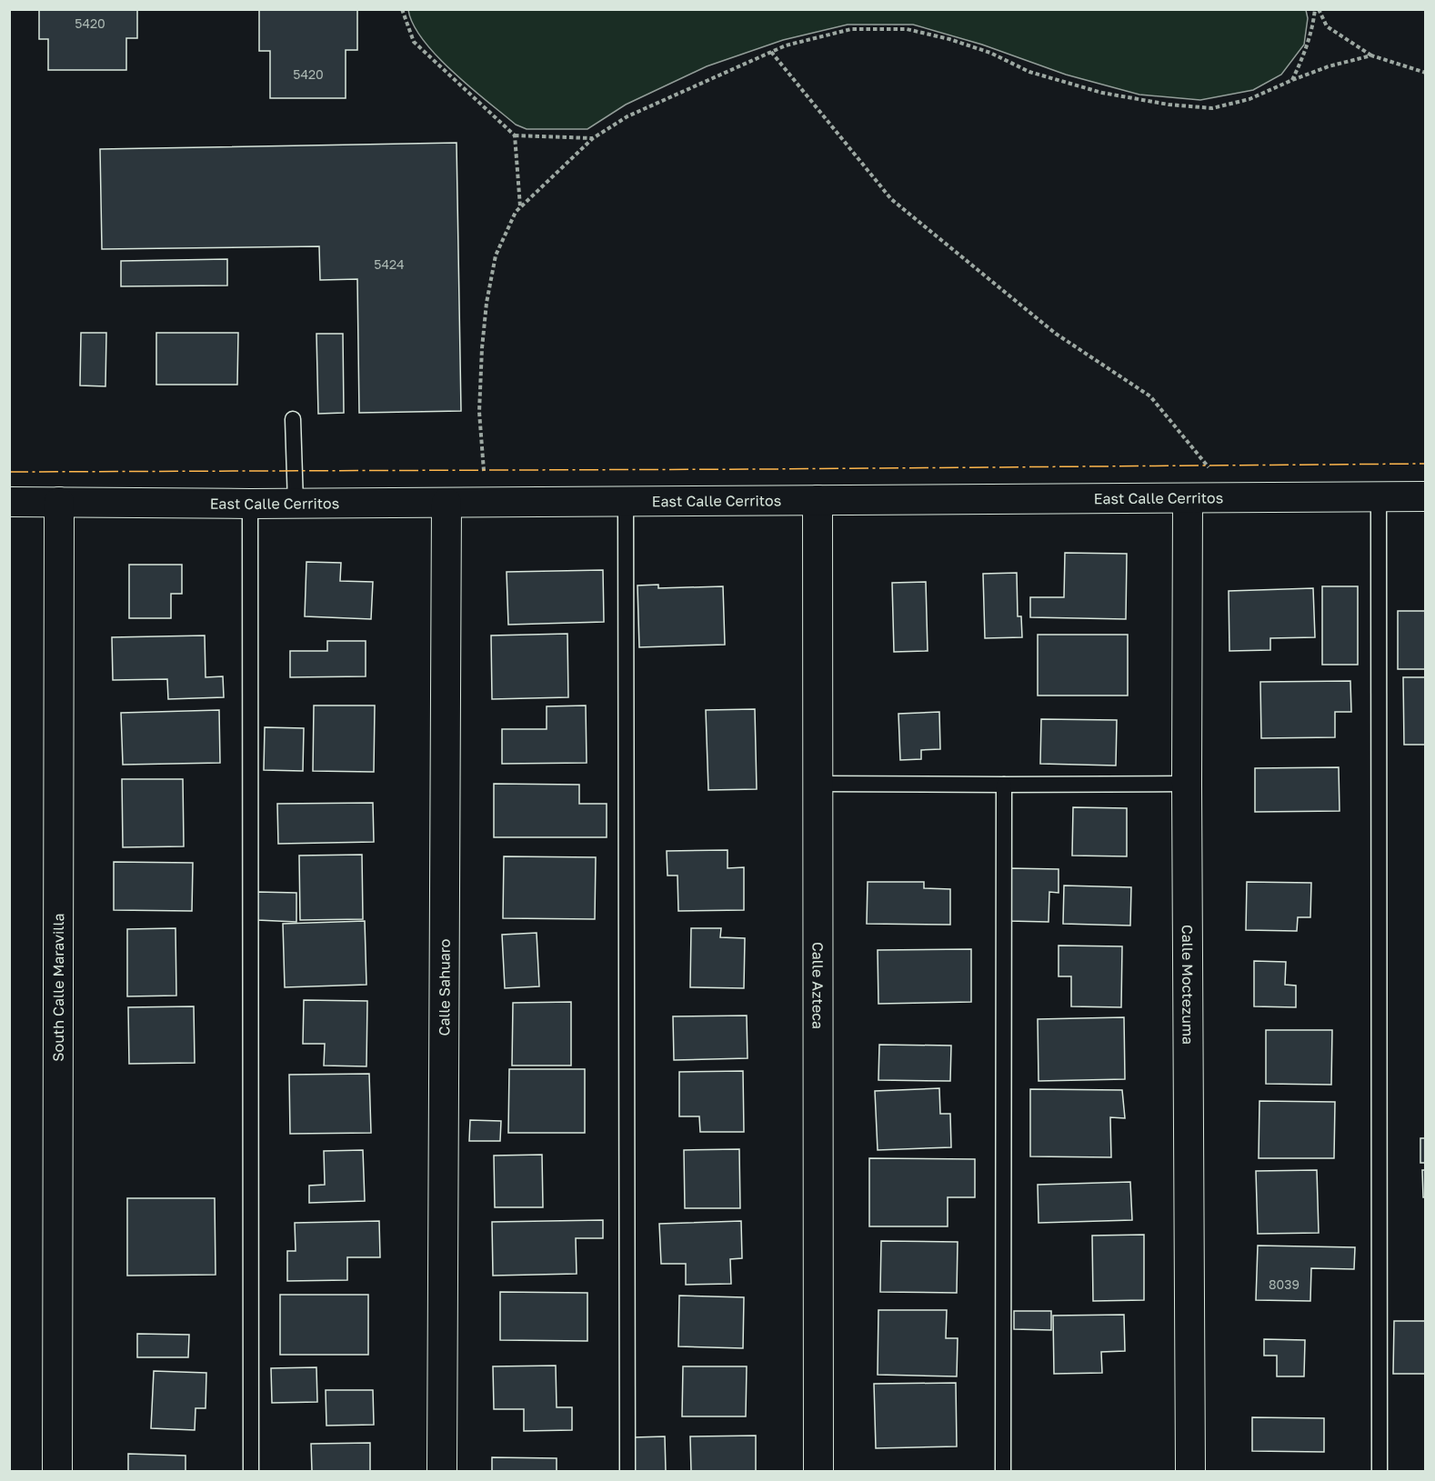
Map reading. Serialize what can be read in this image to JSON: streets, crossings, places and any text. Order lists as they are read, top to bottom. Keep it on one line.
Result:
{"streets":{"street":["East Calle Cerritos","Calle Azteca","Calle Moctezuma","South Calle Maravilla","Calle Sahuaro"]},"crossings":[["East Calle Cerritos","Calle Azteca"],["East Calle Cerritos","Calle Moctezuma"],["East Calle Cerritos","South Calle Maravilla"],["East Calle Cerritos","Calle Sahuaro"]],"house_numbers":["5420","5420","5424","8039"]}
